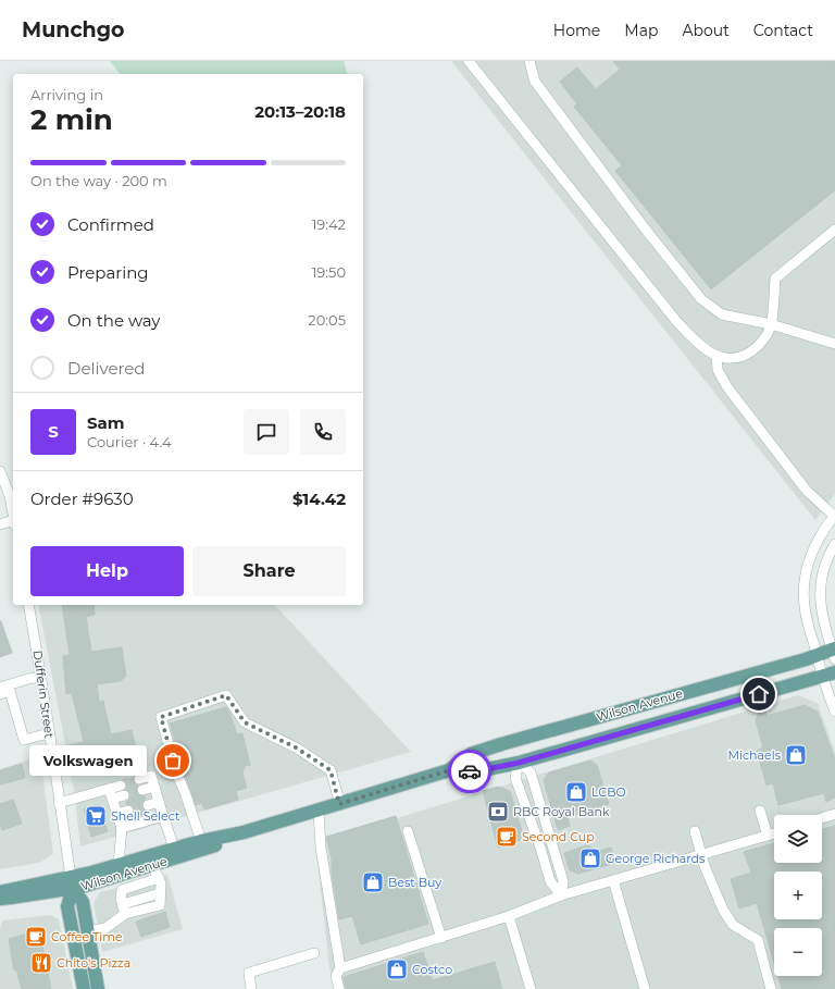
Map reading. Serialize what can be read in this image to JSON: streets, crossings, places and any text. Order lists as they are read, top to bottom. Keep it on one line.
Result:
{"streets":{"main road":["Dufferin Street","Wilson Avenue"]},"crossings":[["Dufferin Street","Wilson Avenue"]],"places":{"shop":["Michaels","LCBO","George Richards","Best Buy","Costco"],"other":["Volkswagen"],"bank":["RBC Royal Bank"],"supermarket":["Shell Select"],"cafe":["Second Cup","Coffee Time"],"restaurant":["Chito's Pizza"]},"page":{"header":"Munchgo","nav":["Home","Map","About","Contact"],"heading":["2 min","Arriving in","20:13–20:18"],"panel":["Sam","Courier · 4.4","Order #9630","$14.42"],"bar":"On the way · 200 m","list":[["Confirmed","19:42"],["Preparing","19:50"],["On the way","20:05"],"Delivered"],"round":"S","buttons":["Help","Share"],"bubble":"Volkswagen","map_buttons":["+","−"]}}
